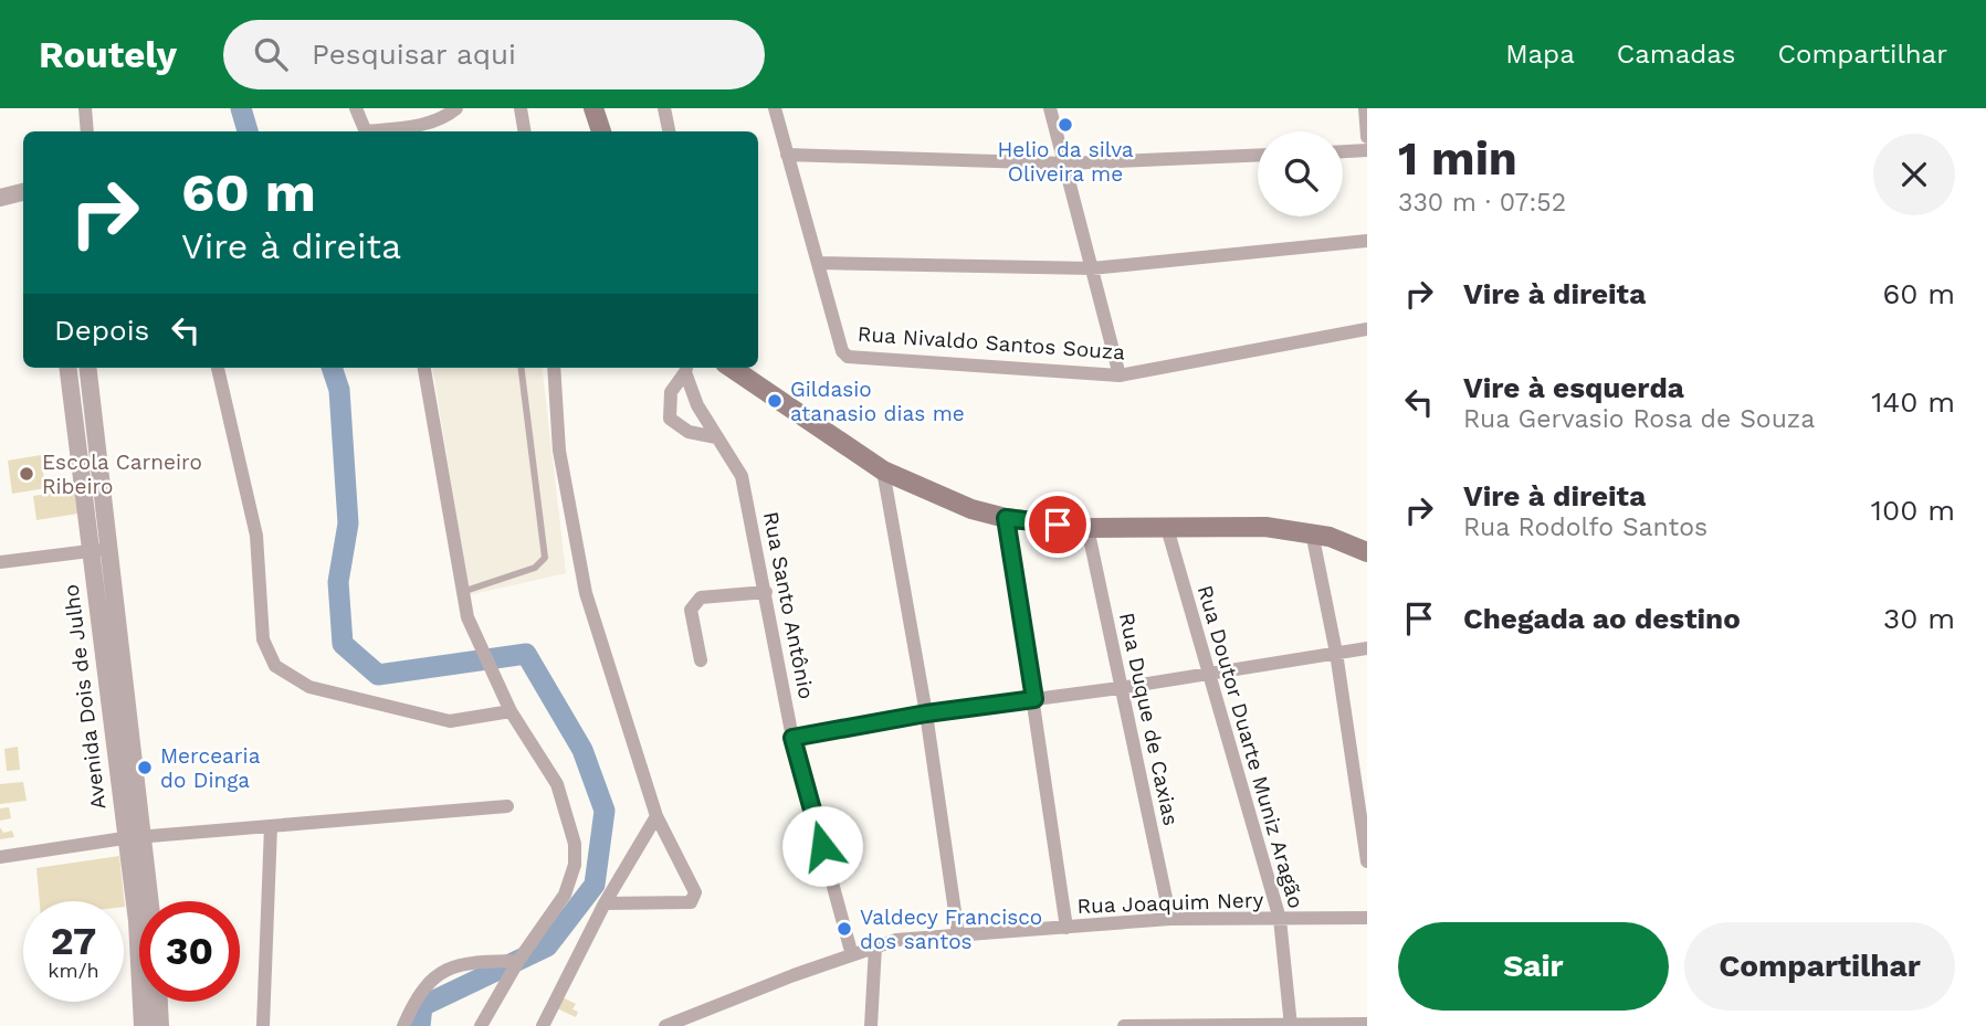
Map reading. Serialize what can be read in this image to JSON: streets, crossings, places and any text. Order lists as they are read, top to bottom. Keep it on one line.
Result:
{"streets":{"street":["Rua Nivaldo Santos Souza","Rua Santo Antônio","Avenida Dois de Julho","Rua Duque de Caxias","Rua Doutor Duarte Muniz Aragão","Rua Joaquim Nery"]},"crossings":[["Rua Santo Antônio","Rua Joaquim Nery"],["Rua Duque de Caxias","Rua Joaquim Nery"],["Rua Doutor Duarte Muniz Aragão","Rua Joaquim Nery"]],"places":["Helio da silva Oliveira me","Gildasio atanasio dias me","Escola Carneiro Ribeiro","Mercearia do Dinga","Valdecy Francisco dos santos"],"page":{"header":"Routely","search":"Pesquisar aqui","nav":["Mapa","Camadas","Compartilhar"],"heading":["1 min","330 m · 07:52"],"turn":["60 m","Vire à direita"],"list":[{"name":"Vire à direita","value":"60 m"},{"name":"Vire à esquerda","note":"Rua Gervasio Rosa de Souza","value":"140 m"},{"name":"Vire à direita","note":"Rua Rodolfo Santos","value":"100 m"},{"name":"Chegada ao destino","value":"30 m"}],"then":"Depois","speed":"27 km/h","limit":"30","buttons":["Sair","Compartilhar"]}}
